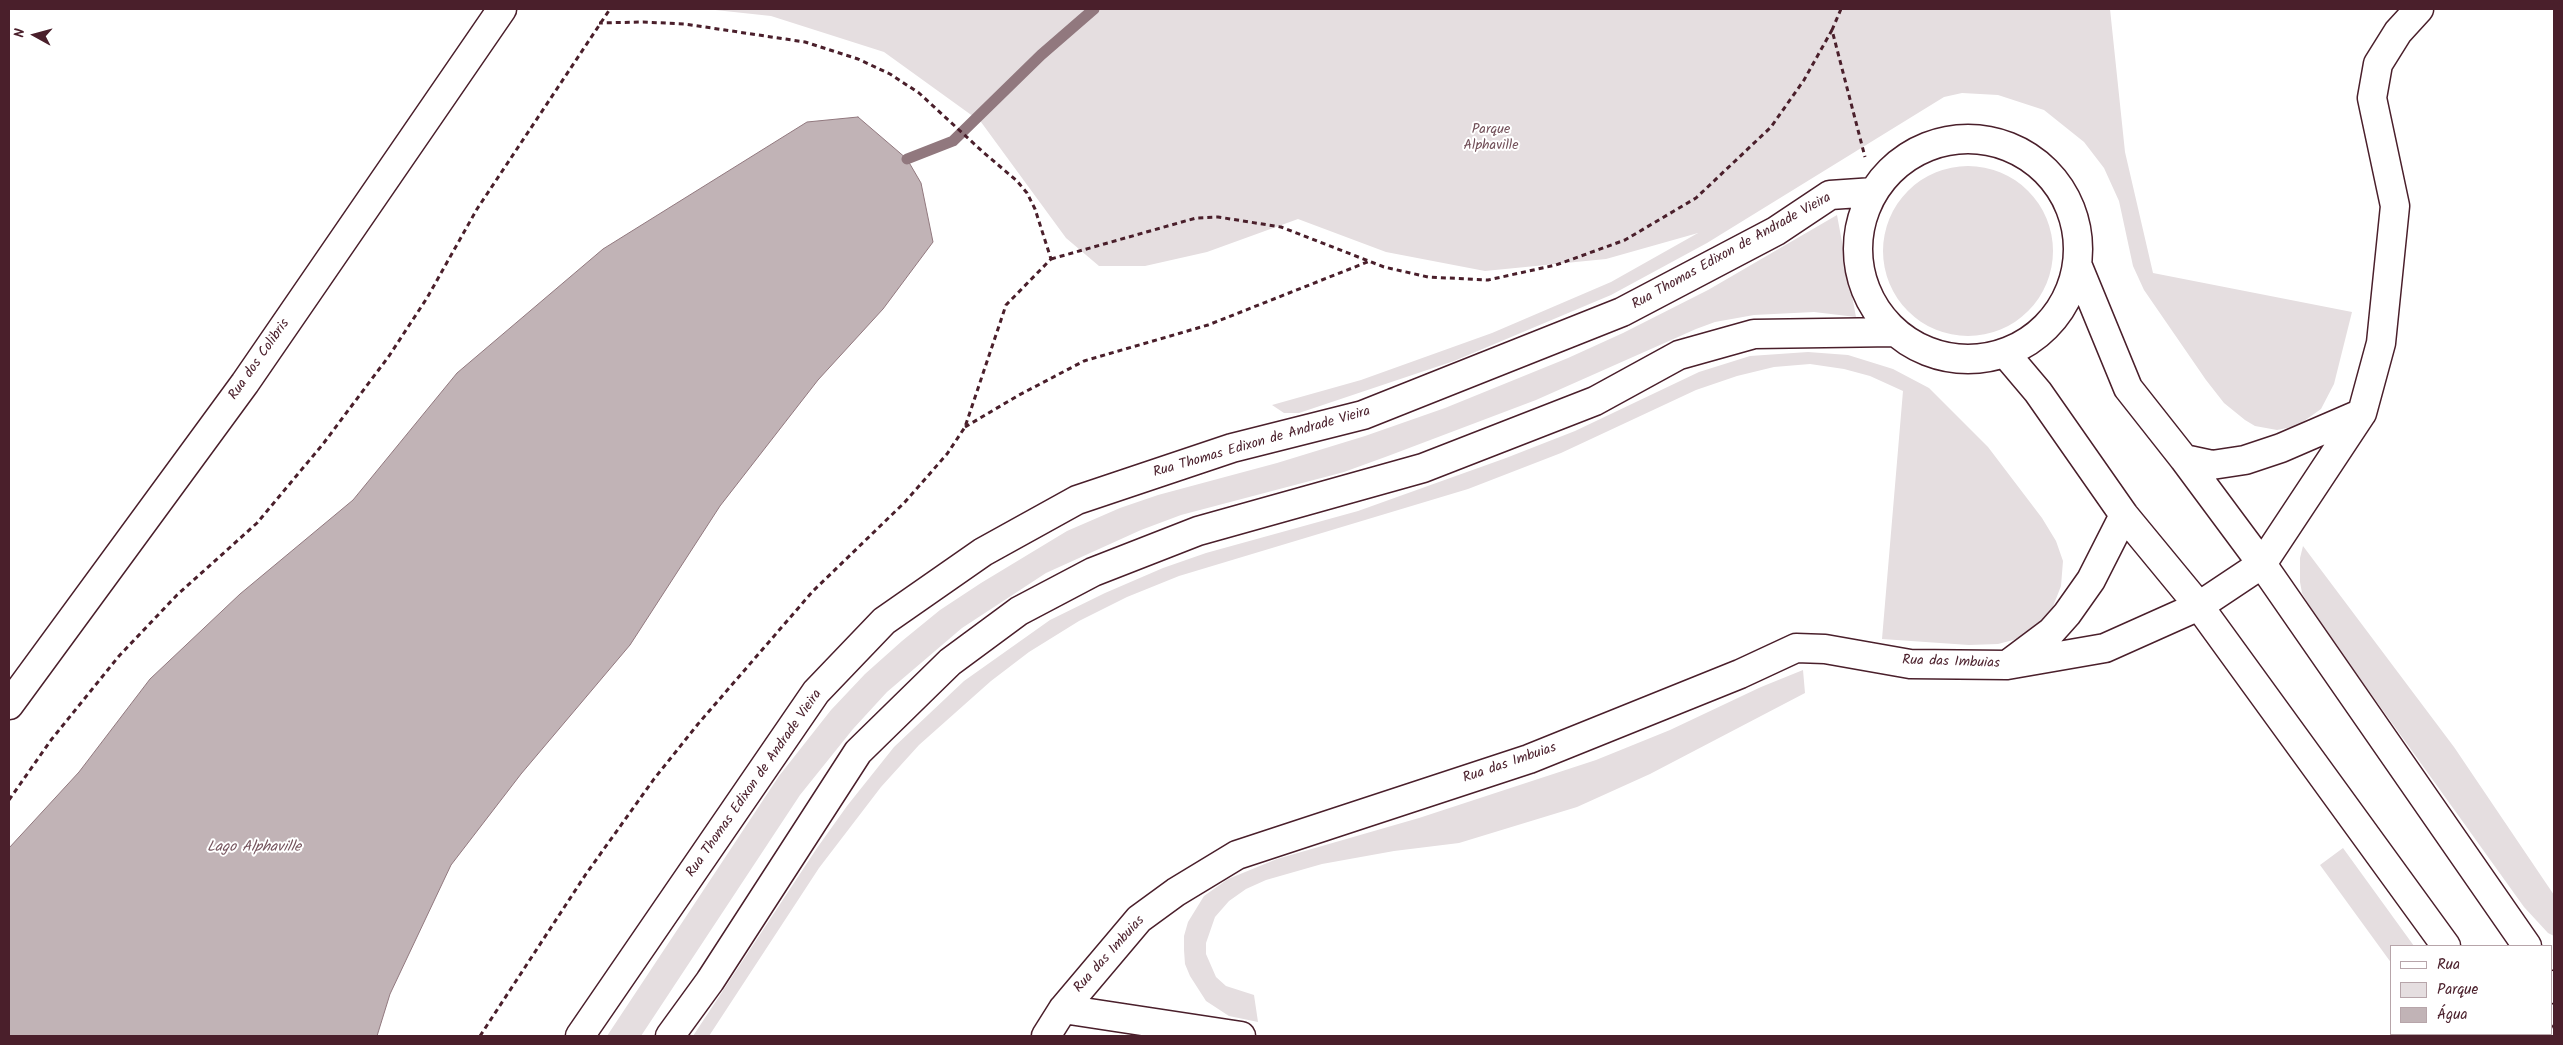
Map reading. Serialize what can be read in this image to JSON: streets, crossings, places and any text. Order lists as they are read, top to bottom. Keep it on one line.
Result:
{"streets":{"street":["Rua Thomas Edixon de Andrade Vieira","Rua dos Colibris","Rua das Imbuias"]},"water":["Lago Alphaville"],"parks":["Parque Alphaville"],"legend":["Rua","Parque","Água"],"north":"left"}
